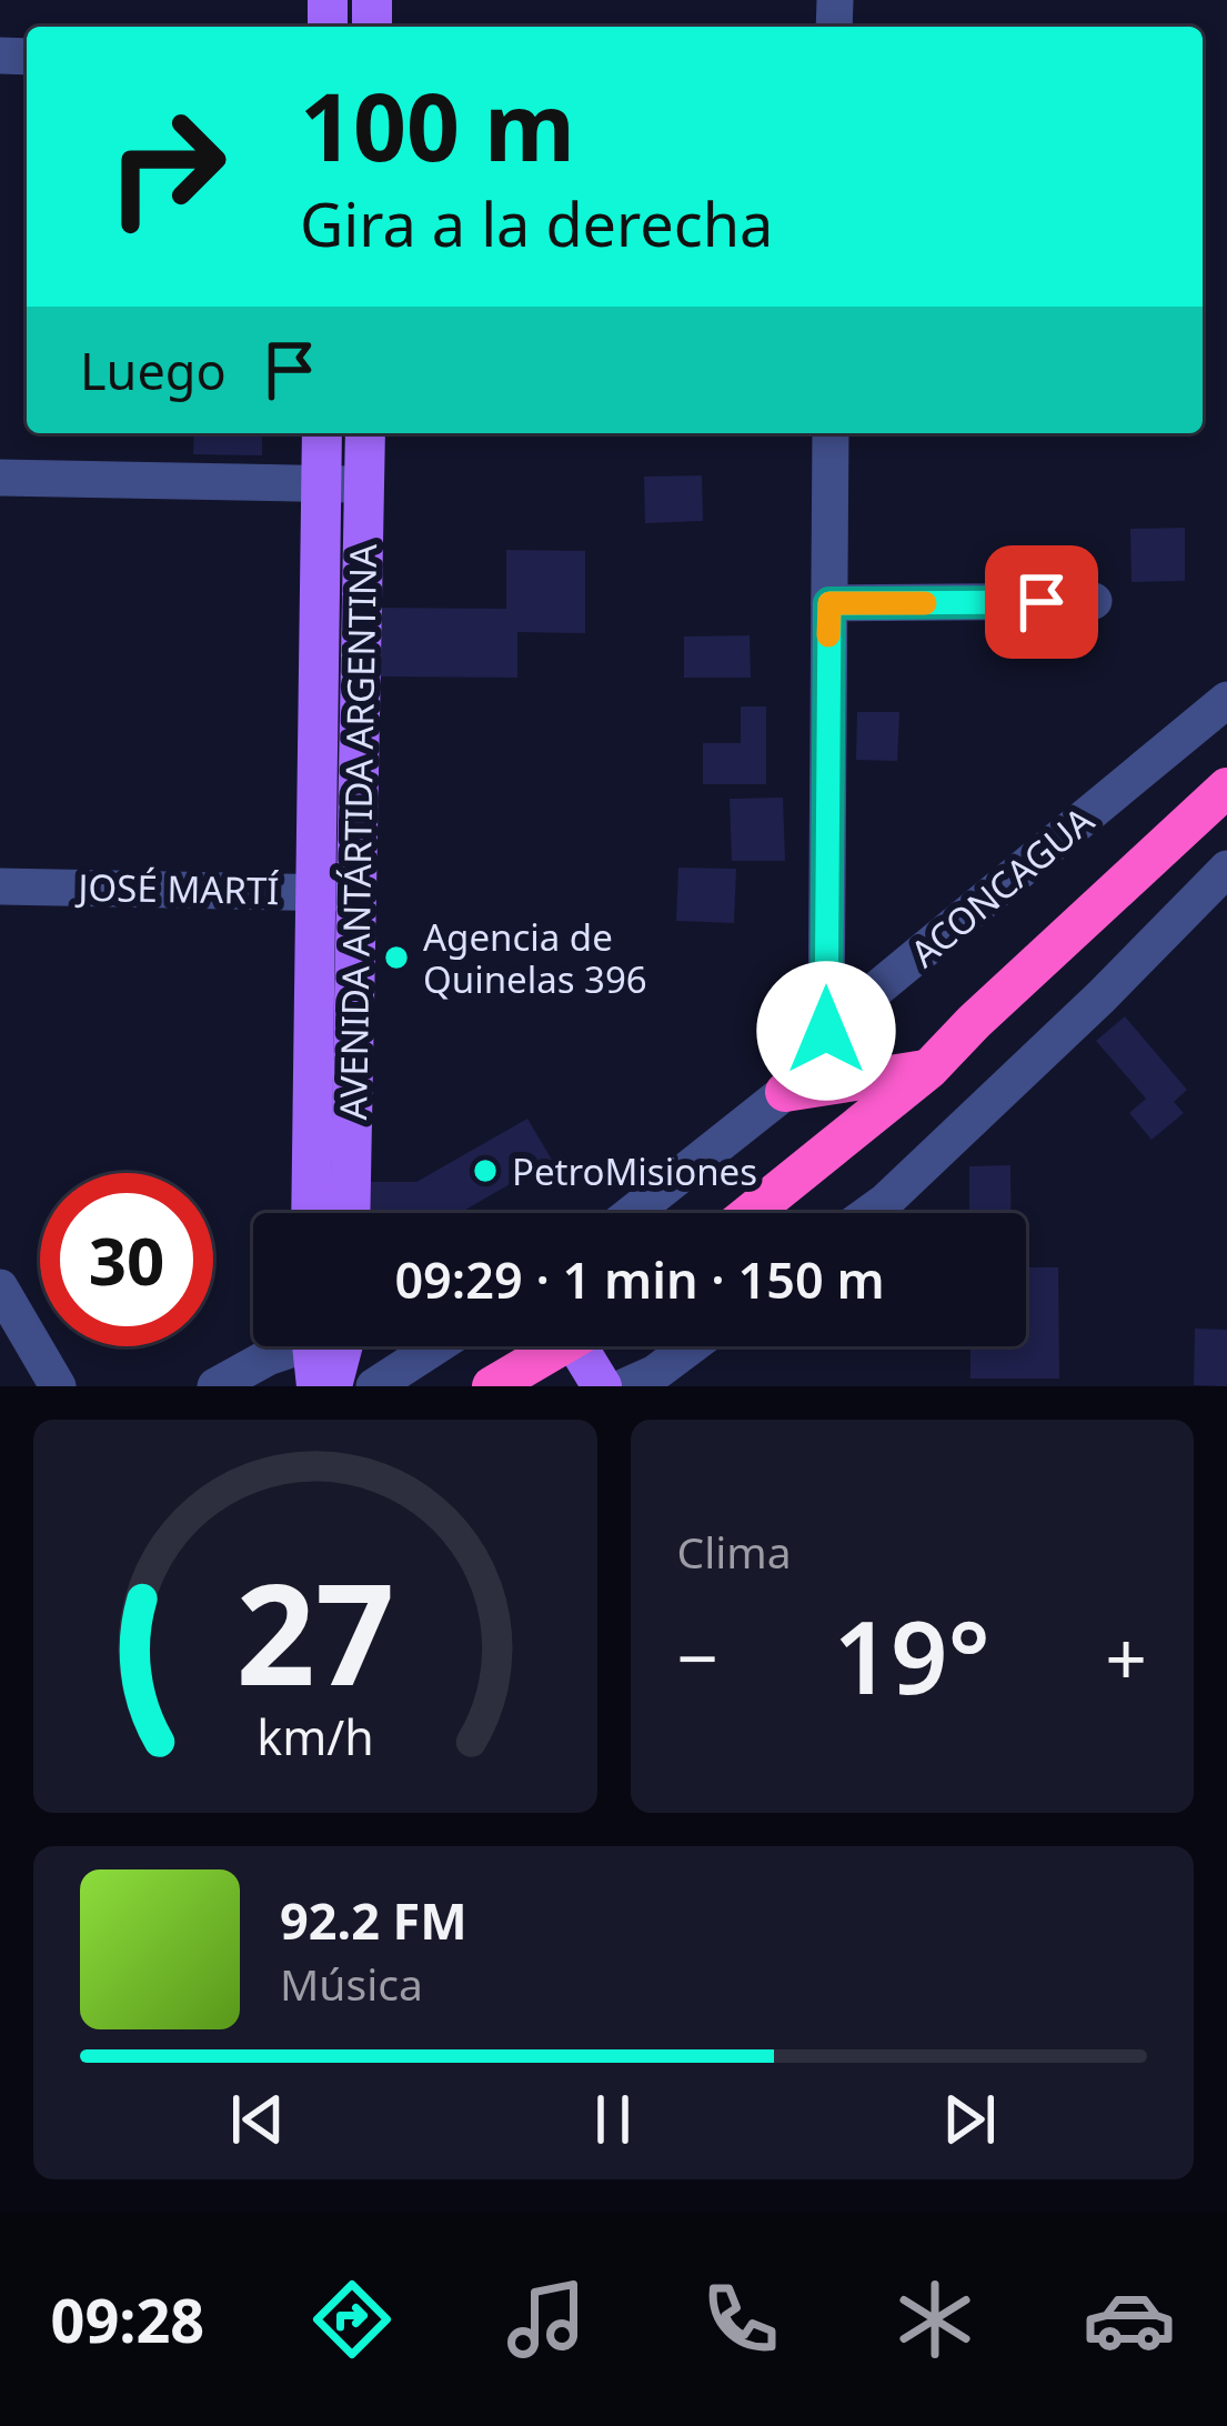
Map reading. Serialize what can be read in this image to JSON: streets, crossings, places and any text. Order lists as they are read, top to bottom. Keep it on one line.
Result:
{"streets":{"main road":["AVENIDA ANTÁRTIDA ARGENTINA"],"street":["ACONCAGUA","JOSÉ MARTÍ"]},"crossings":[["AVENIDA ANTÁRTIDA ARGENTINA","JOSÉ MARTÍ"]],"places":["Agencia de Quinelas 396","PetroMisiones"],"page":{"turn":["100 m","Gira a la derecha"],"then":"Luego","limit":"30","trip":"09:29 · 1 min · 150 m","tile":"Clima","heat":["−","19°","+"],"song":["92.2 FM","Música"],"tabs":"09:28","gauge":["27","km/h"]}}
